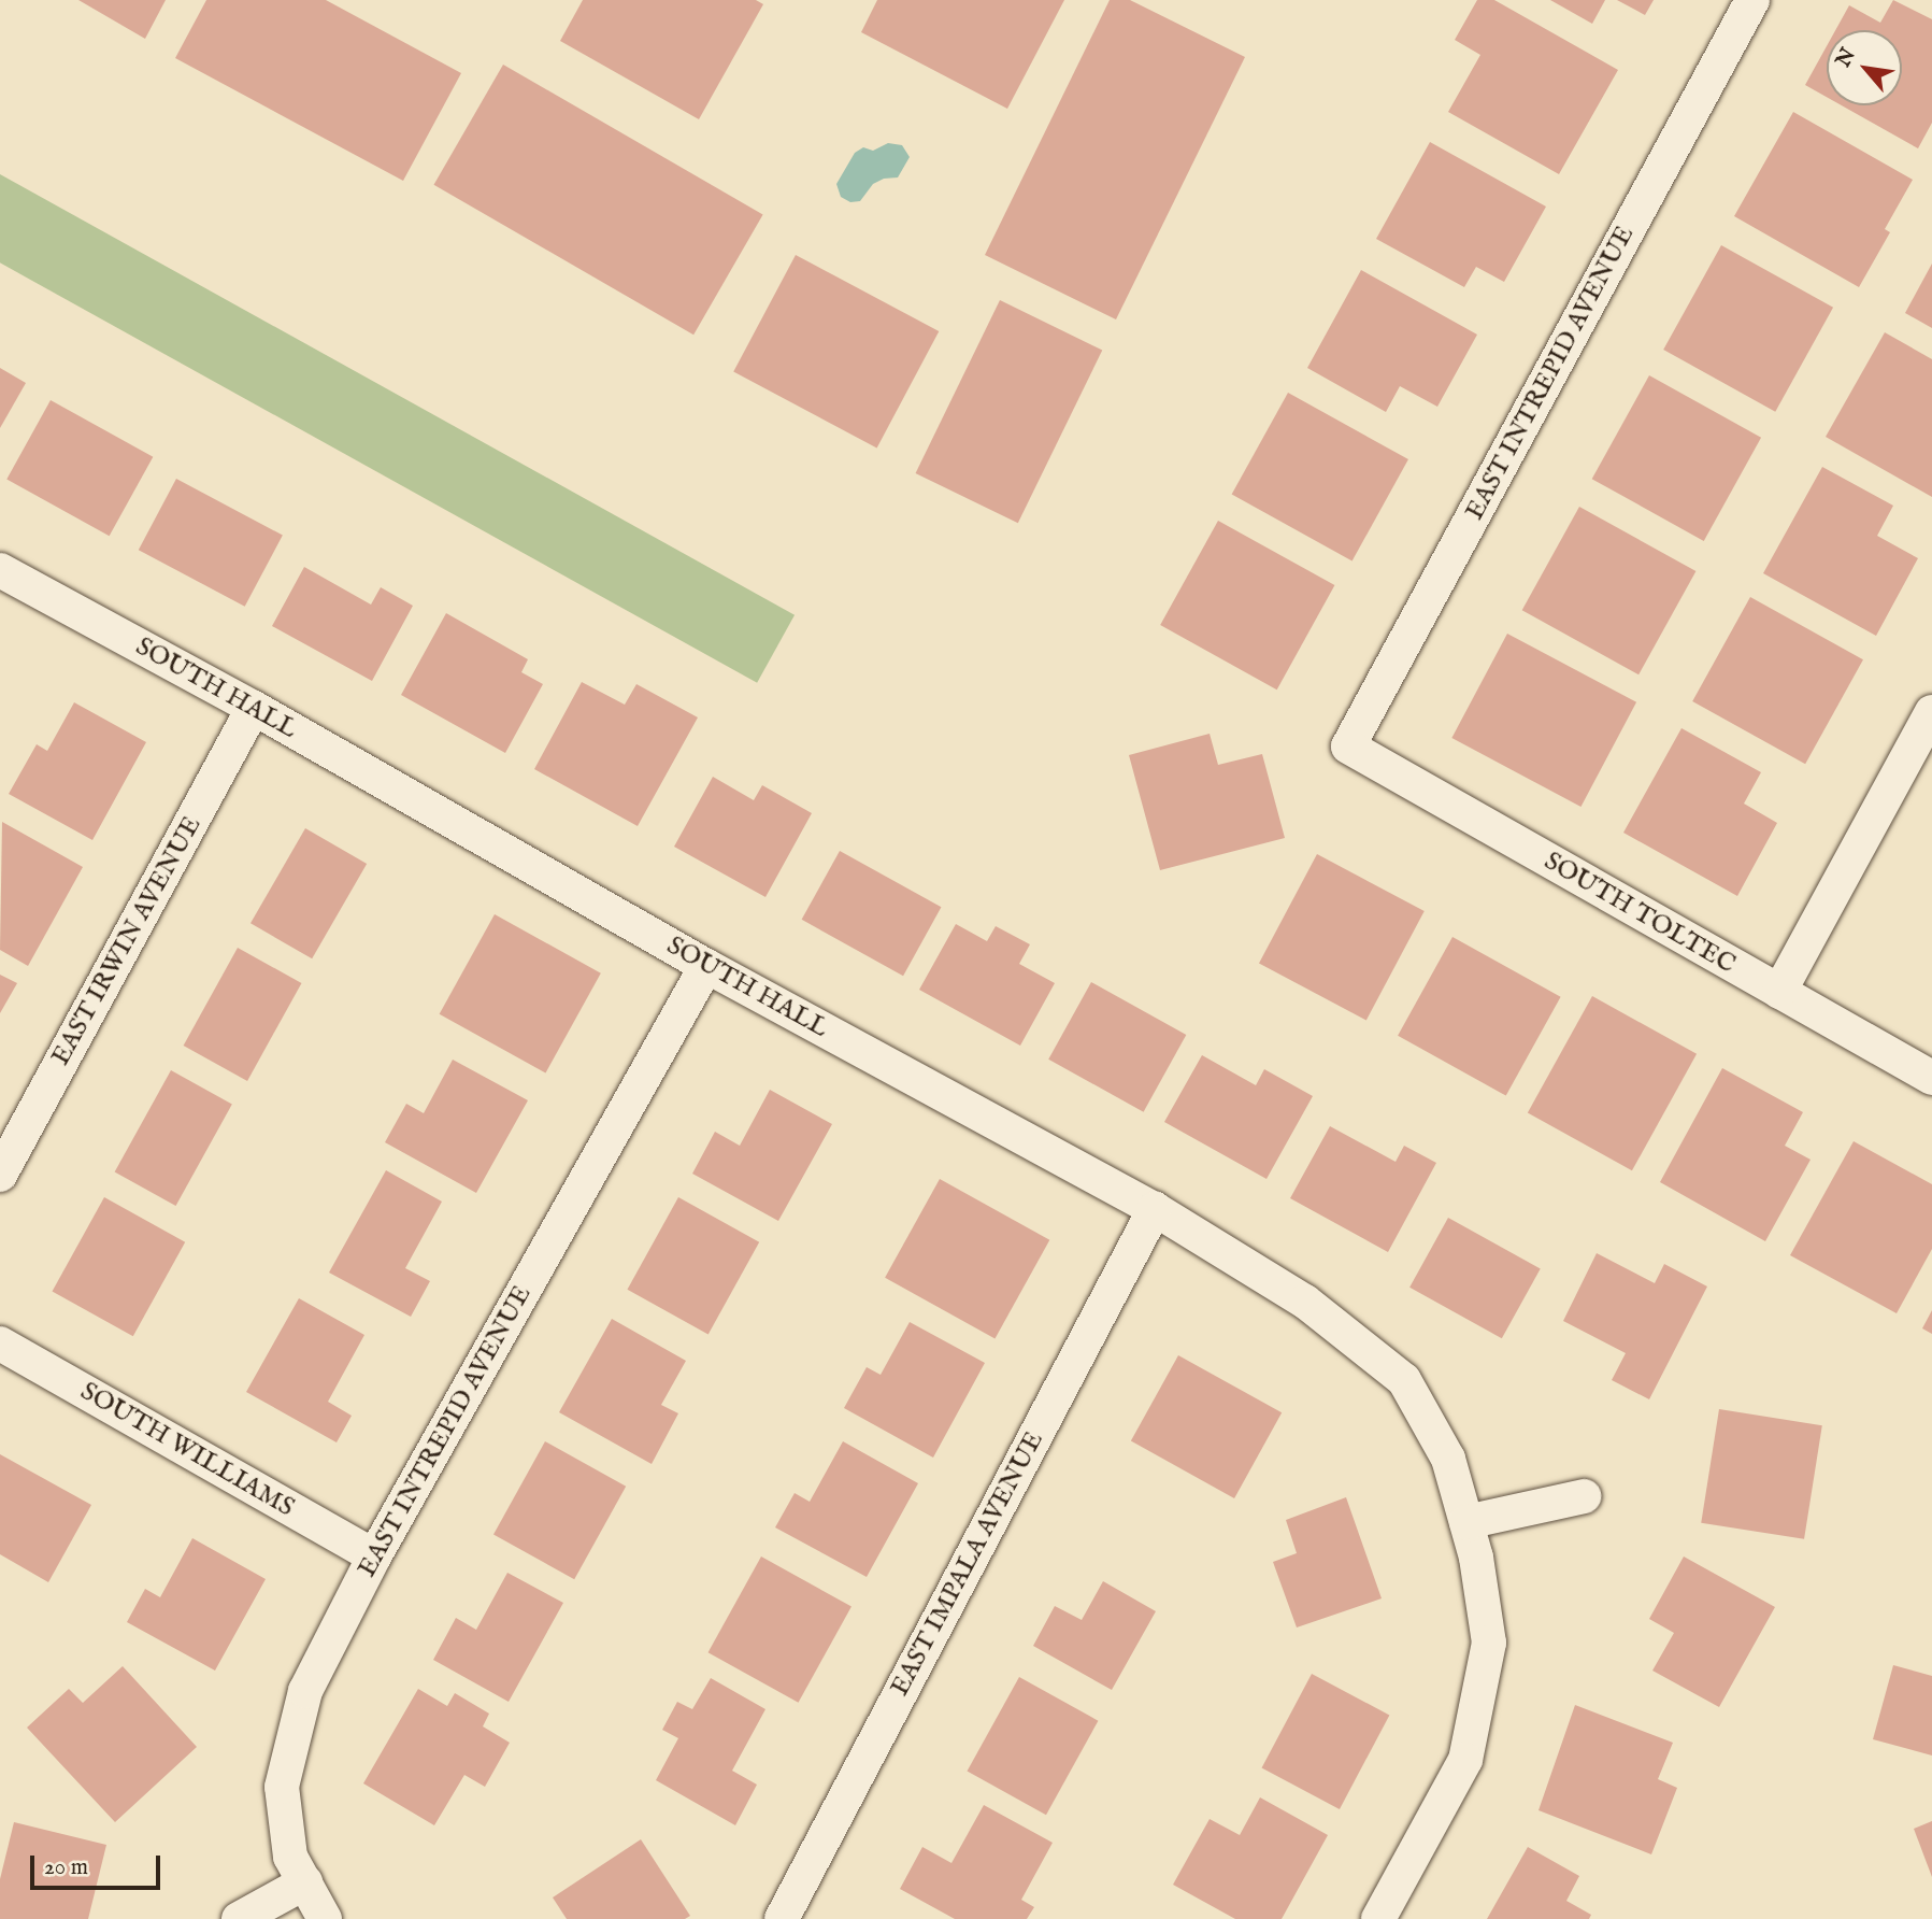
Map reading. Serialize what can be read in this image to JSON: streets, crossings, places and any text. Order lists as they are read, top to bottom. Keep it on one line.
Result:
{"streets":{"street":["EAST INTREPID AVENUE","SOUTH HALL","SOUTH TOLTEC","EAST IRWIN AVENUE","SOUTH WILLIAMS","EAST IMPALA AVENUE"]},"crossings":[["EAST INTREPID AVENUE","SOUTH HALL"],["EAST INTREPID AVENUE","SOUTH TOLTEC"],["EAST INTREPID AVENUE","SOUTH WILLIAMS"],["SOUTH HALL","EAST IRWIN AVENUE"],["SOUTH HALL","EAST IMPALA AVENUE"]],"scale_bar":"20 m","north":"top left"}
